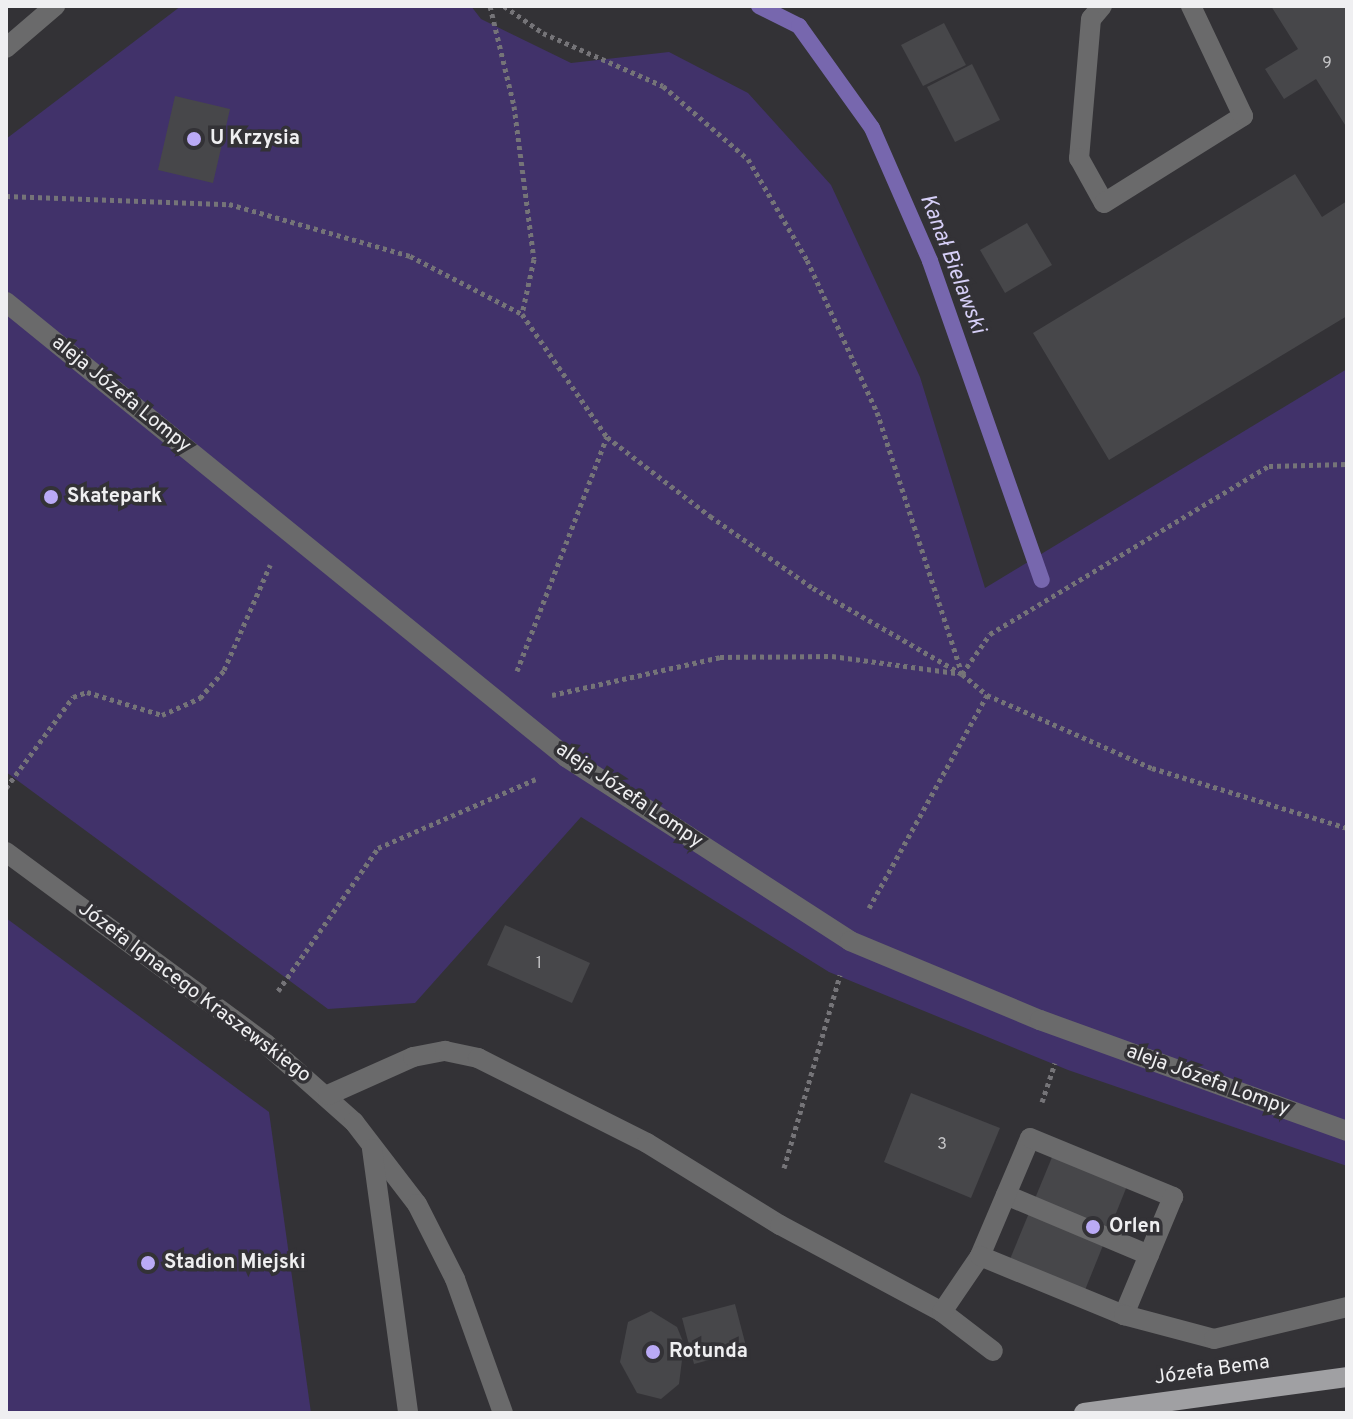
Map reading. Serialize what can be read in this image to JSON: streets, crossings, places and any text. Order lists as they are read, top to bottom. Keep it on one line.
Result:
{"streets":{"main road":["Józefa Bema"],"street":["aleja Józefa Lompy","Józefa Ignacego Kraszewskiego"]},"water":["Kanał Bielawski"],"places":["U Krzysia","Skatepark","Orlen","Stadion Miejski","Rotunda"],"house_numbers":["9","1","3"]}
